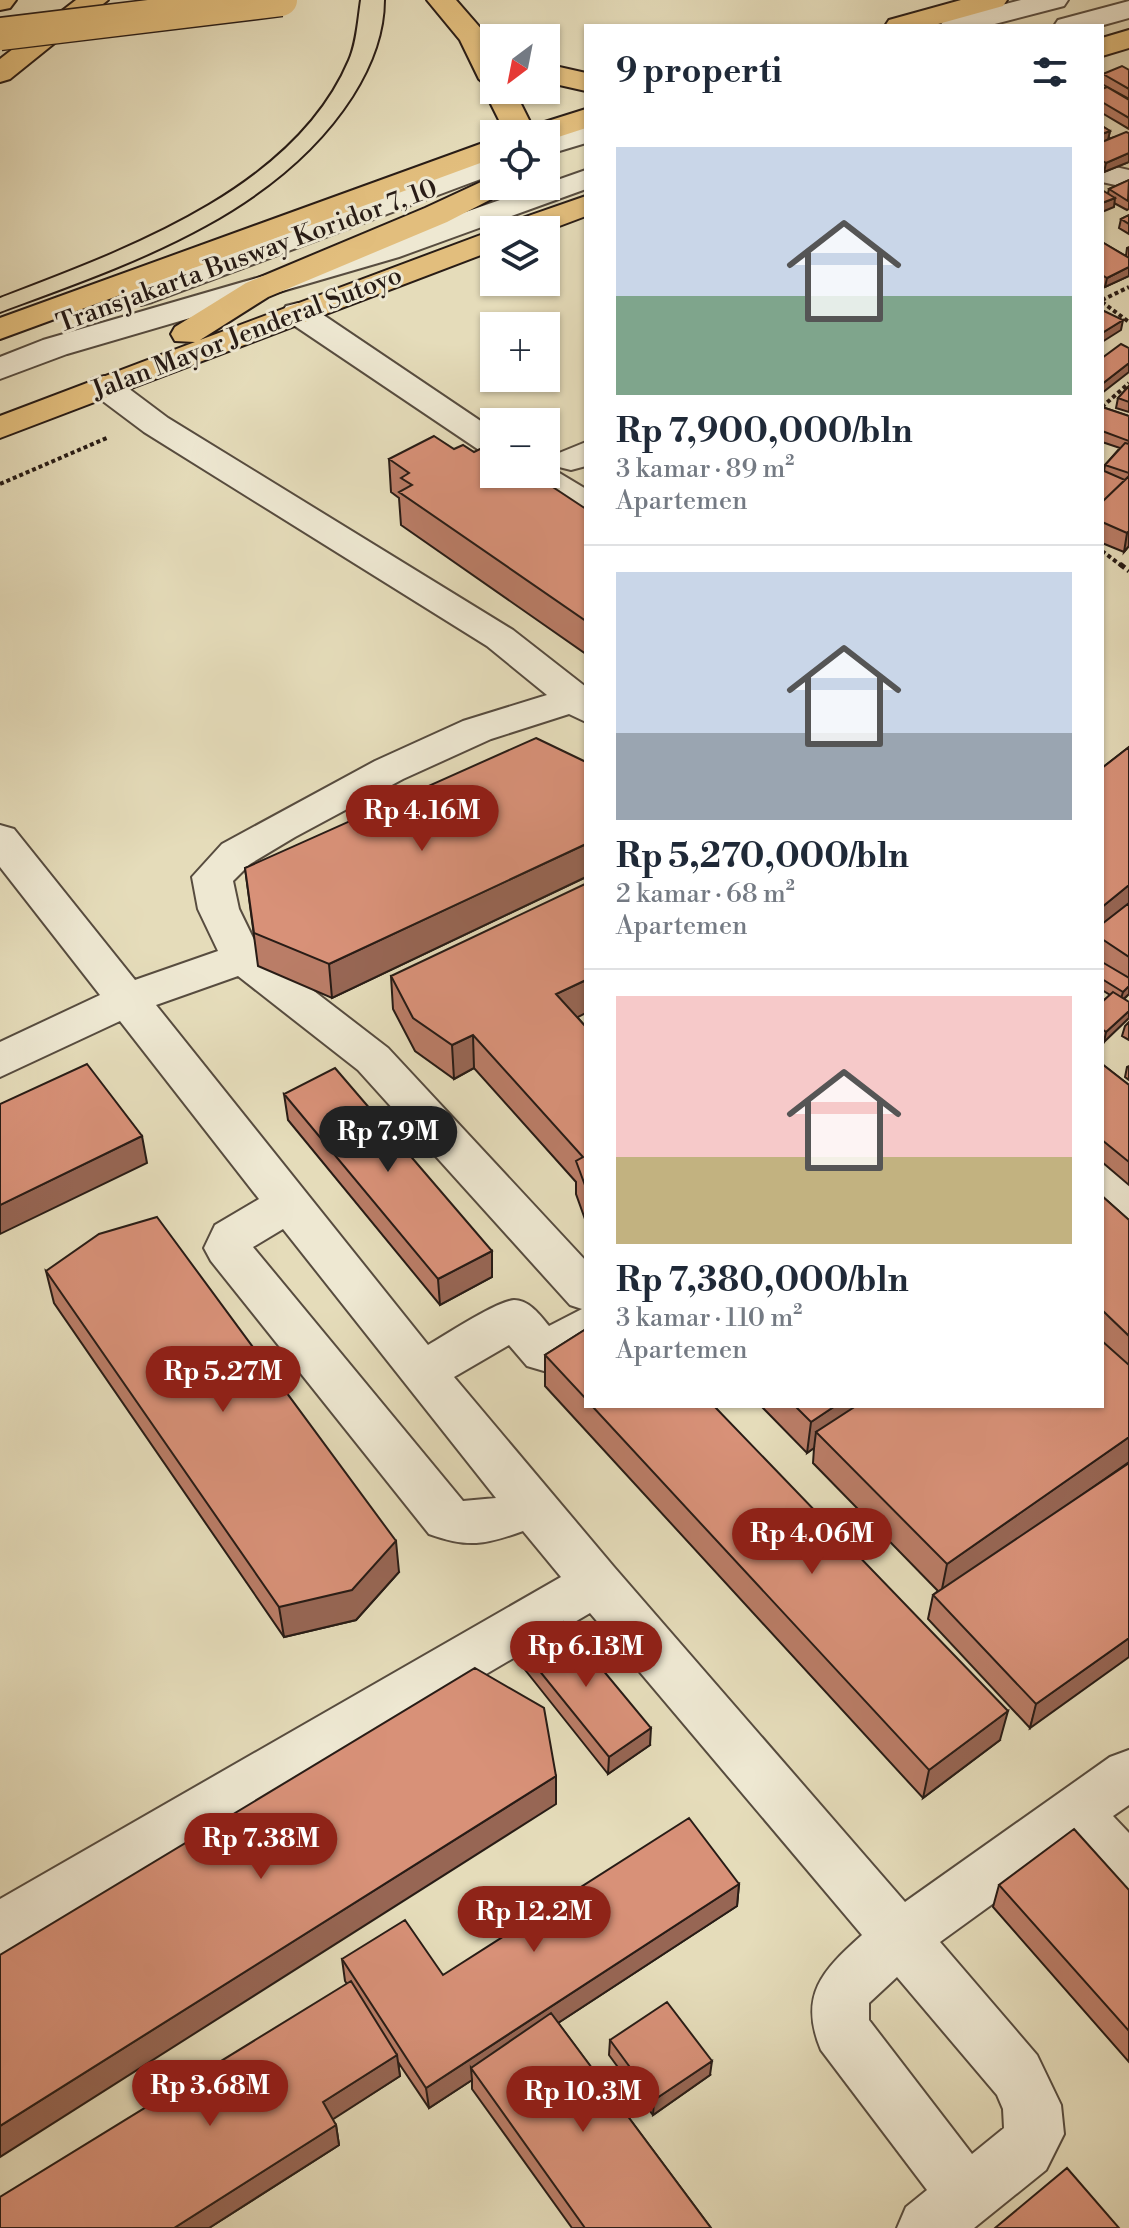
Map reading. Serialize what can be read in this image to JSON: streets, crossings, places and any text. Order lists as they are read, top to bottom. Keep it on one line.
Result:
{"streets":{"highway":["Jalan Mayor Jenderal Sutoyo"],"street":["Transjakarta Busway Koridor 7, 10"]},"north":"bottom left","page":{"map_buttons":["+","−"],"heading":"9 properti","list":[{"name":"Rp 7,900,000/bln","note":"3 kamar · 89 m² · Apartemen"},{"name":"Rp 5,270,000/bln","note":"2 kamar · 68 m² · Apartemen"},{"name":"Rp 7,380,000/bln","note":"3 kamar · 110 m² · Apartemen"}],"price":["Rp 4.16M","Rp 7.9M","Rp 5.27M","Rp 4.06M","Rp 6.13M","Rp 7.38M","Rp 12.2M","Rp 3.68M","Rp 10.3M"]}}
